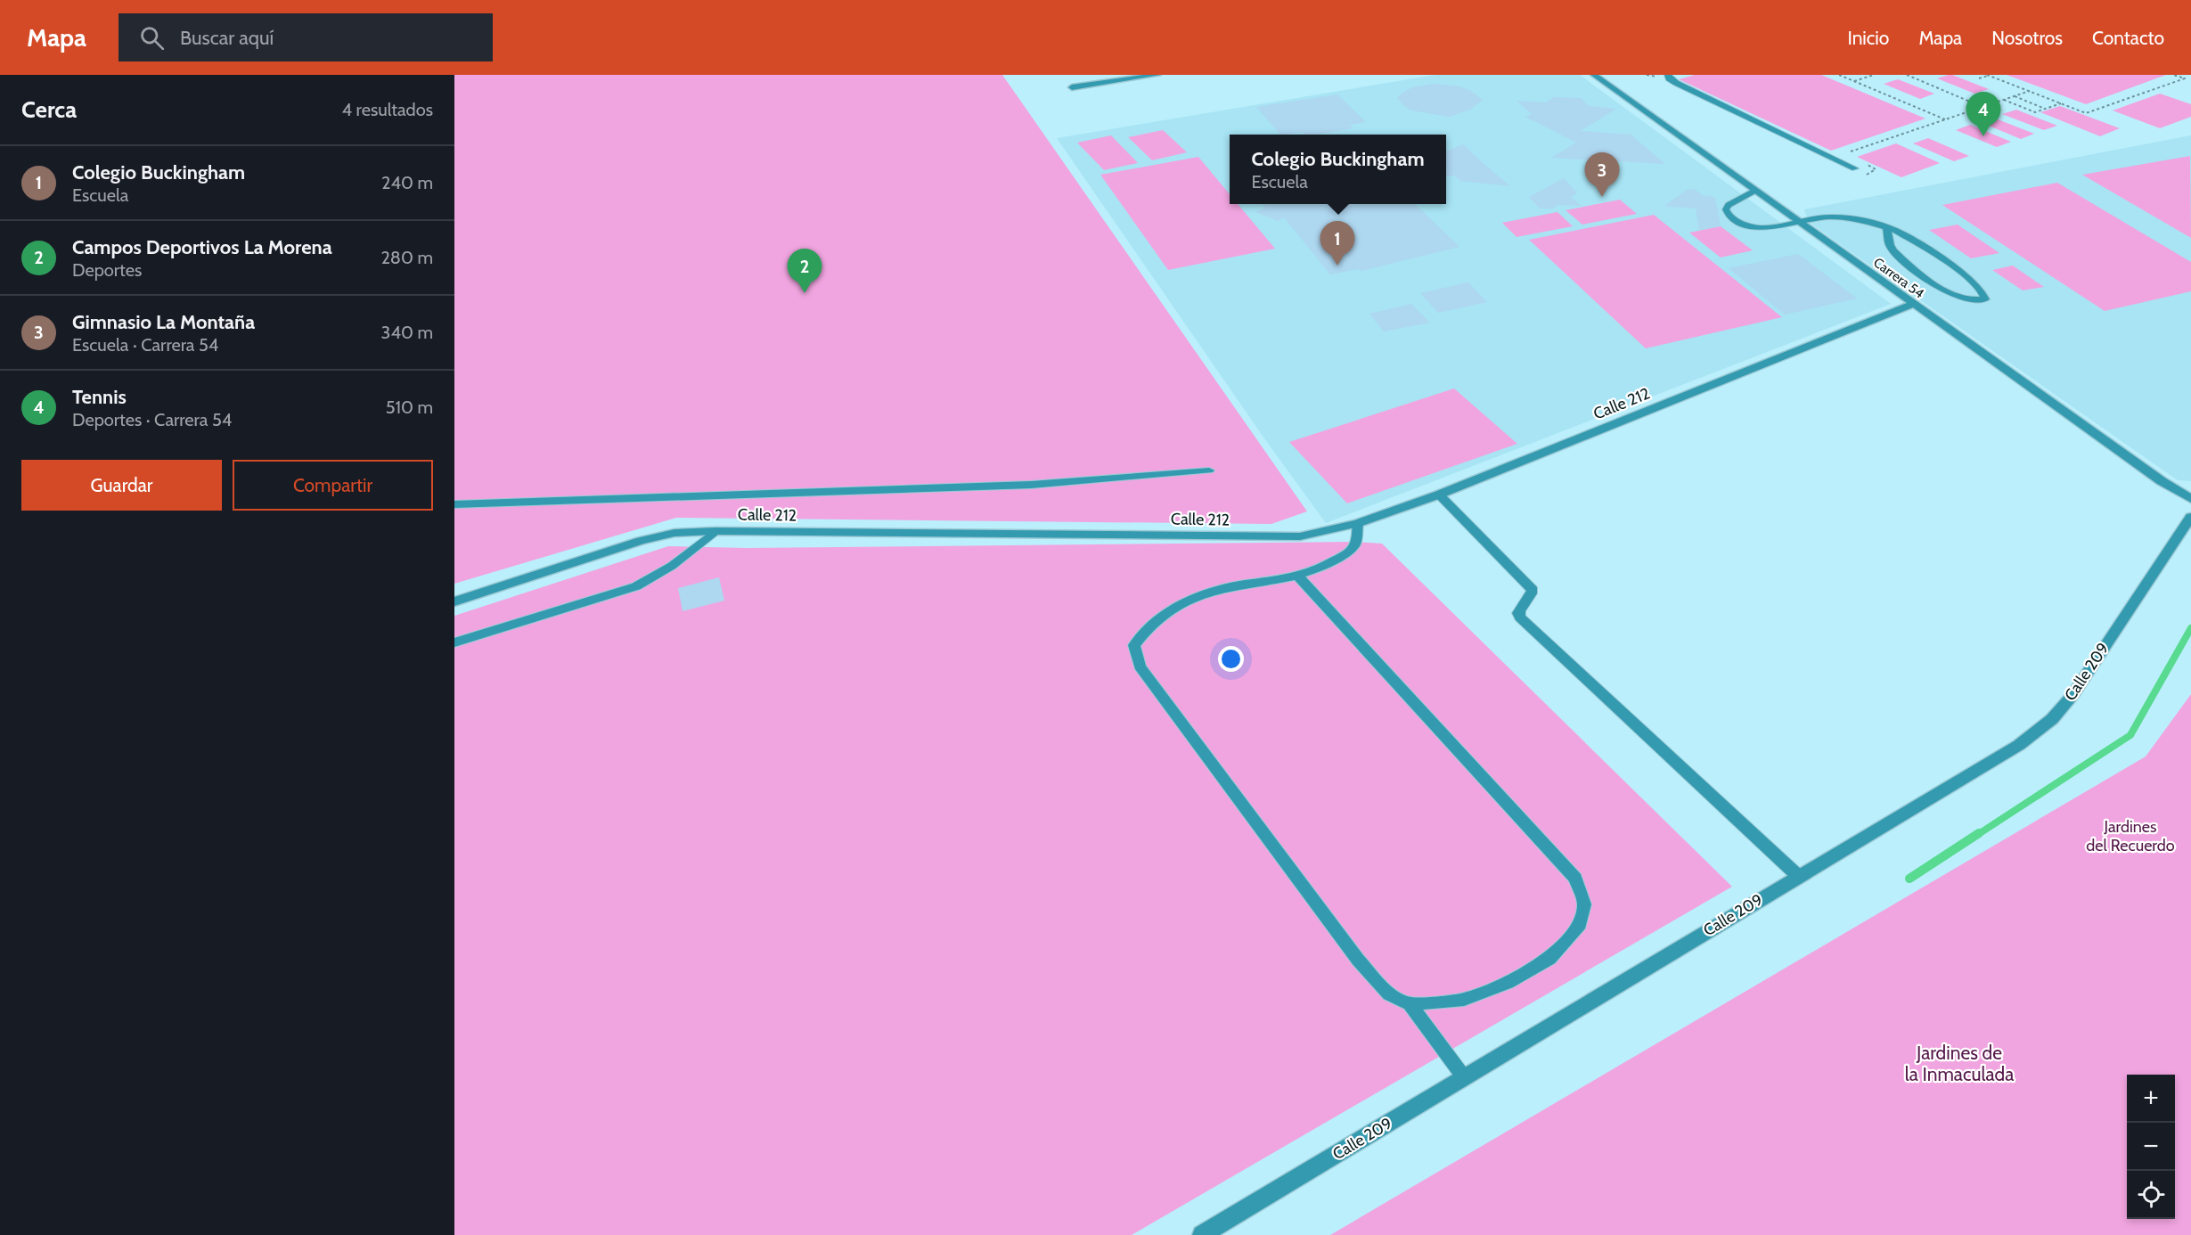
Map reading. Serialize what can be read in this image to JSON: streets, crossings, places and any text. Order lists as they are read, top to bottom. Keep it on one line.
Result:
{"streets":{"street":["Carrera 54","Calle 212","Calle 209"]},"crossings":[["Carrera 54","Calle 212"]],"parks":["Jardines del Recuerdo","Jardines de la Inmaculada"],"page":{"header":"Mapa","search":"Buscar aquí","nav":["Inicio","Mapa","Nosotros","Contacto"],"heading":["Cerca","4 resultados"],"pins":["4","3","1","2"],"popup":["Colegio Buckingham","Escuela"],"list":[{"mark":"1","name":"Colegio Buckingham","note":"Escuela","value":"240 m"},{"mark":"2","name":"Campos Deportivos La Morena","note":"Deportes","value":"280 m"},{"mark":"3","name":"Gimnasio La Montaña","note":"Escuela · Carrera 54","value":"340 m"},{"mark":"4","name":"Tennis","note":"Deportes · Carrera 54","value":"510 m"}],"buttons":["Guardar","Compartir"],"map_buttons":["+","−"]}}
